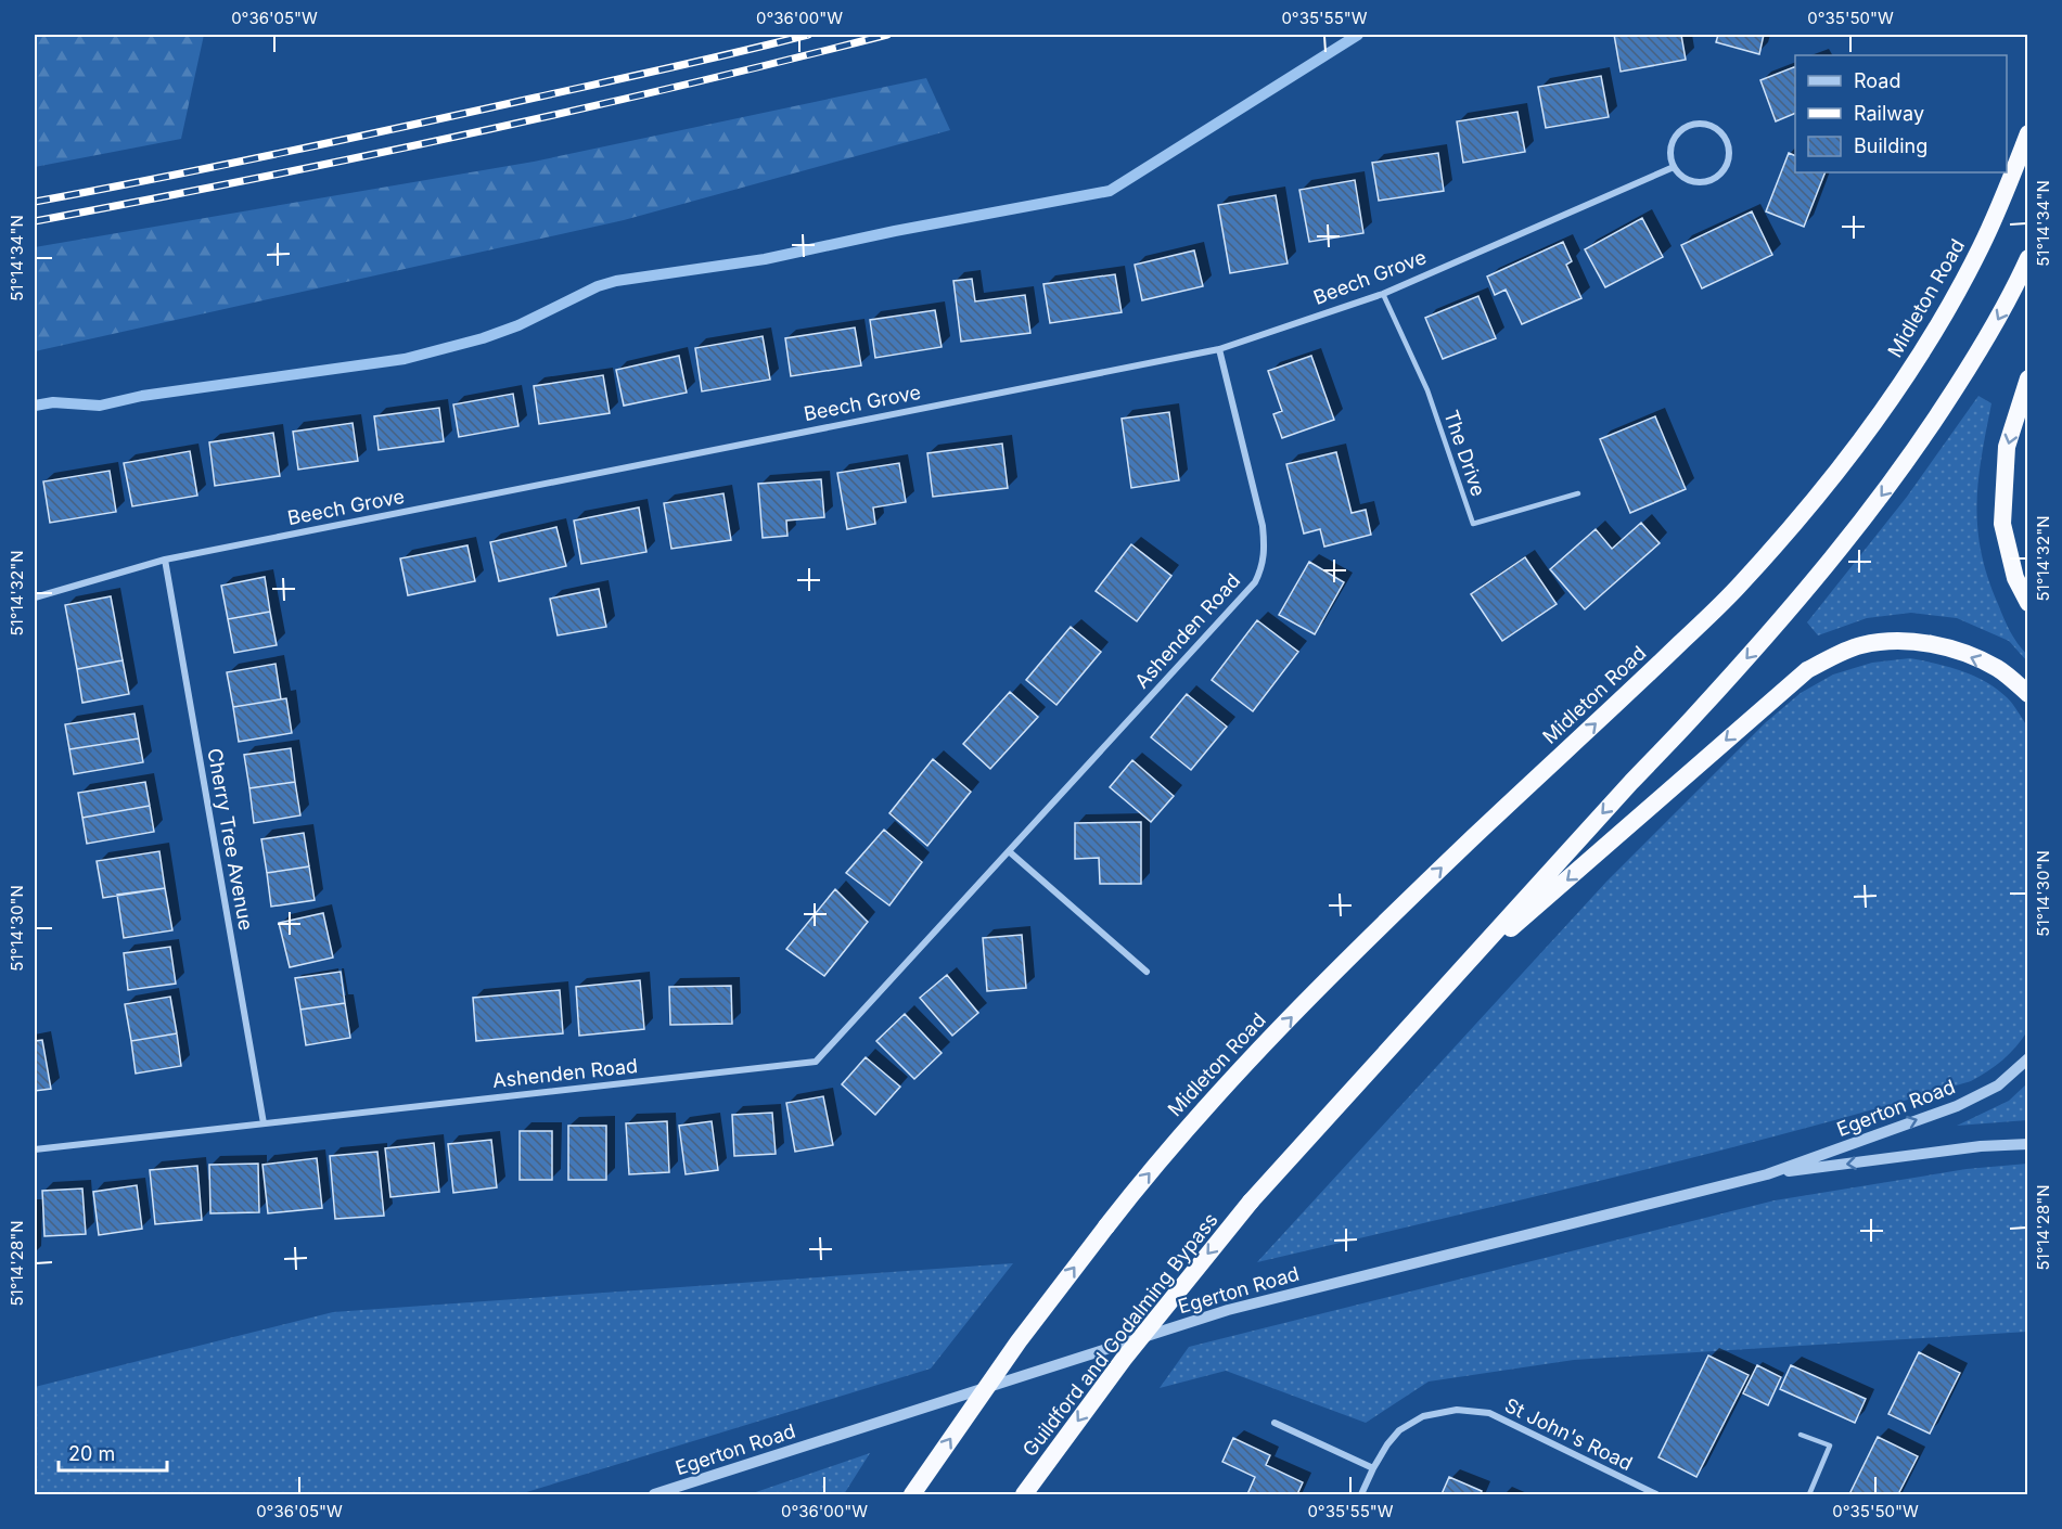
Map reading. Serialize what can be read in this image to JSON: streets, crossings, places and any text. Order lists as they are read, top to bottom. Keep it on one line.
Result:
{"streets":{"highway":["Midleton Road","Guildford and Godalming Bypass"],"street":["Beech Grove","Ashenden Road","Cherry Tree Avenue","Egerton Road","St John's Road"],"lane":["The Drive"]},"crossings":[["Beech Grove","The Drive"],["Beech Grove","Ashenden Road"],["Beech Grove","Cherry Tree Avenue"],["Ashenden Road","Cherry Tree Avenue"]],"one_way":["Guildford and Godalming Bypass"],"legend":["Road","Railway","Building"],"scale_bar":"20 m","coordinates":["0°36'05\"W","0°36'00\"W","0°35'55\"W","0°35'50\"W","51°14'34\"N","51°14'32\"N","51°14'30\"N","51°14'28\"N"]}
